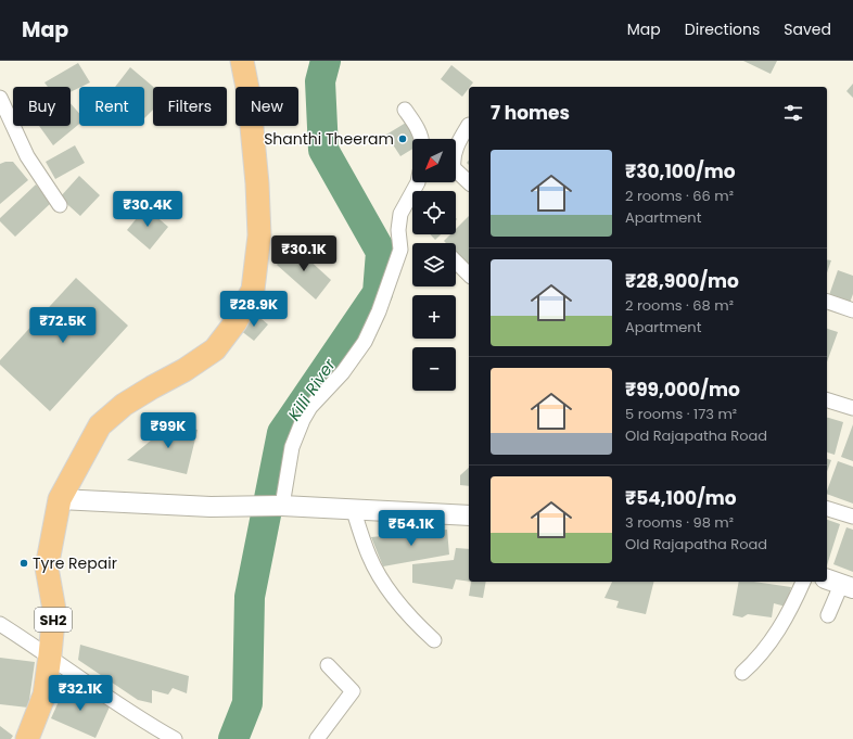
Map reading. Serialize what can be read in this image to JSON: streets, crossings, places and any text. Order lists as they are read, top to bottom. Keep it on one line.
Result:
{"streets":{"main road":["SH2"]},"water":["Killi River"],"places":["Shanthi Theeram","Tyre Repair"],"north":"bottom left","page":{"header":"Map","nav":["Map","Directions","Saved"],"chip":["Buy","Rent","Filters","New"],"heading":"7 homes","map_buttons":["+","−"],"list":[{"name":"₹30,100/mo","note":"2 rooms · 66 m² · Apartment"},{"name":"₹28,900/mo","note":"2 rooms · 68 m² · Apartment"},{"name":"₹99,000/mo","note":"5 rooms · 173 m² · Old Rajapatha Road"},{"name":"₹54,100/mo","note":"3 rooms · 98 m² · Old Rajapatha Road"}],"price":["₹30.4K","₹30.1K","₹28.9K","₹72.5K","₹99K","₹54.1K","₹32.1K"]}}
